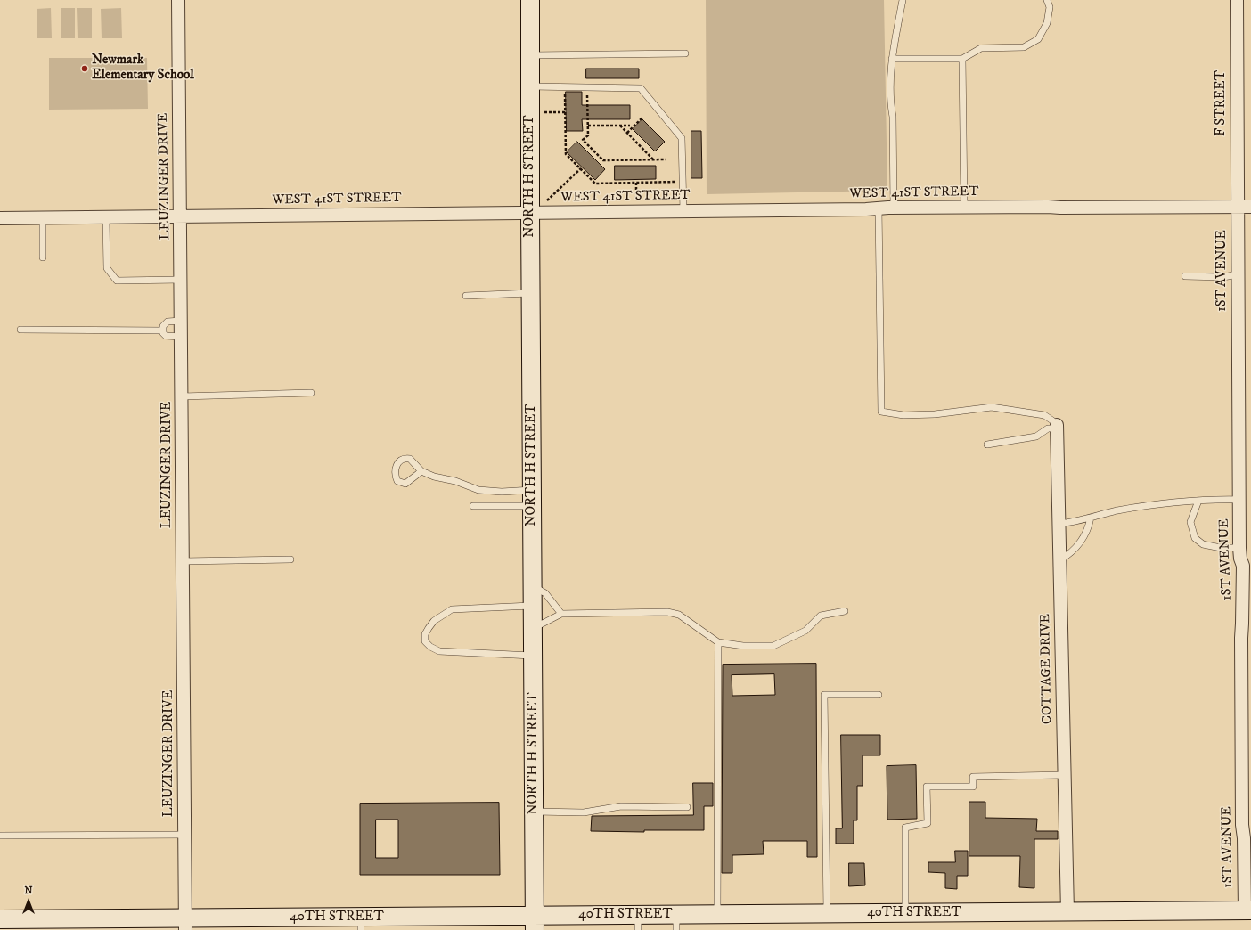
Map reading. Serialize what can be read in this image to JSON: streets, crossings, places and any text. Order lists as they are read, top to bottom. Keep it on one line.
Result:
{"streets":{"main road":["NORTH H STREET","40TH STREET"],"street":["F STREET","LEUZINGER DRIVE","WEST 41ST STREET","1ST AVENUE","COTTAGE DRIVE"]},"crossings":[["F STREET","WEST 41ST STREET"],["F STREET","1ST AVENUE"],["LEUZINGER DRIVE","WEST 41ST STREET"],["LEUZINGER DRIVE","40TH STREET"],["NORTH H STREET","WEST 41ST STREET"],["NORTH H STREET","40TH STREET"],["WEST 41ST STREET","1ST AVENUE"],["1ST AVENUE","40TH STREET"],["COTTAGE DRIVE","40TH STREET"]],"places":["Newmark Elementary School"],"north":"top"}
